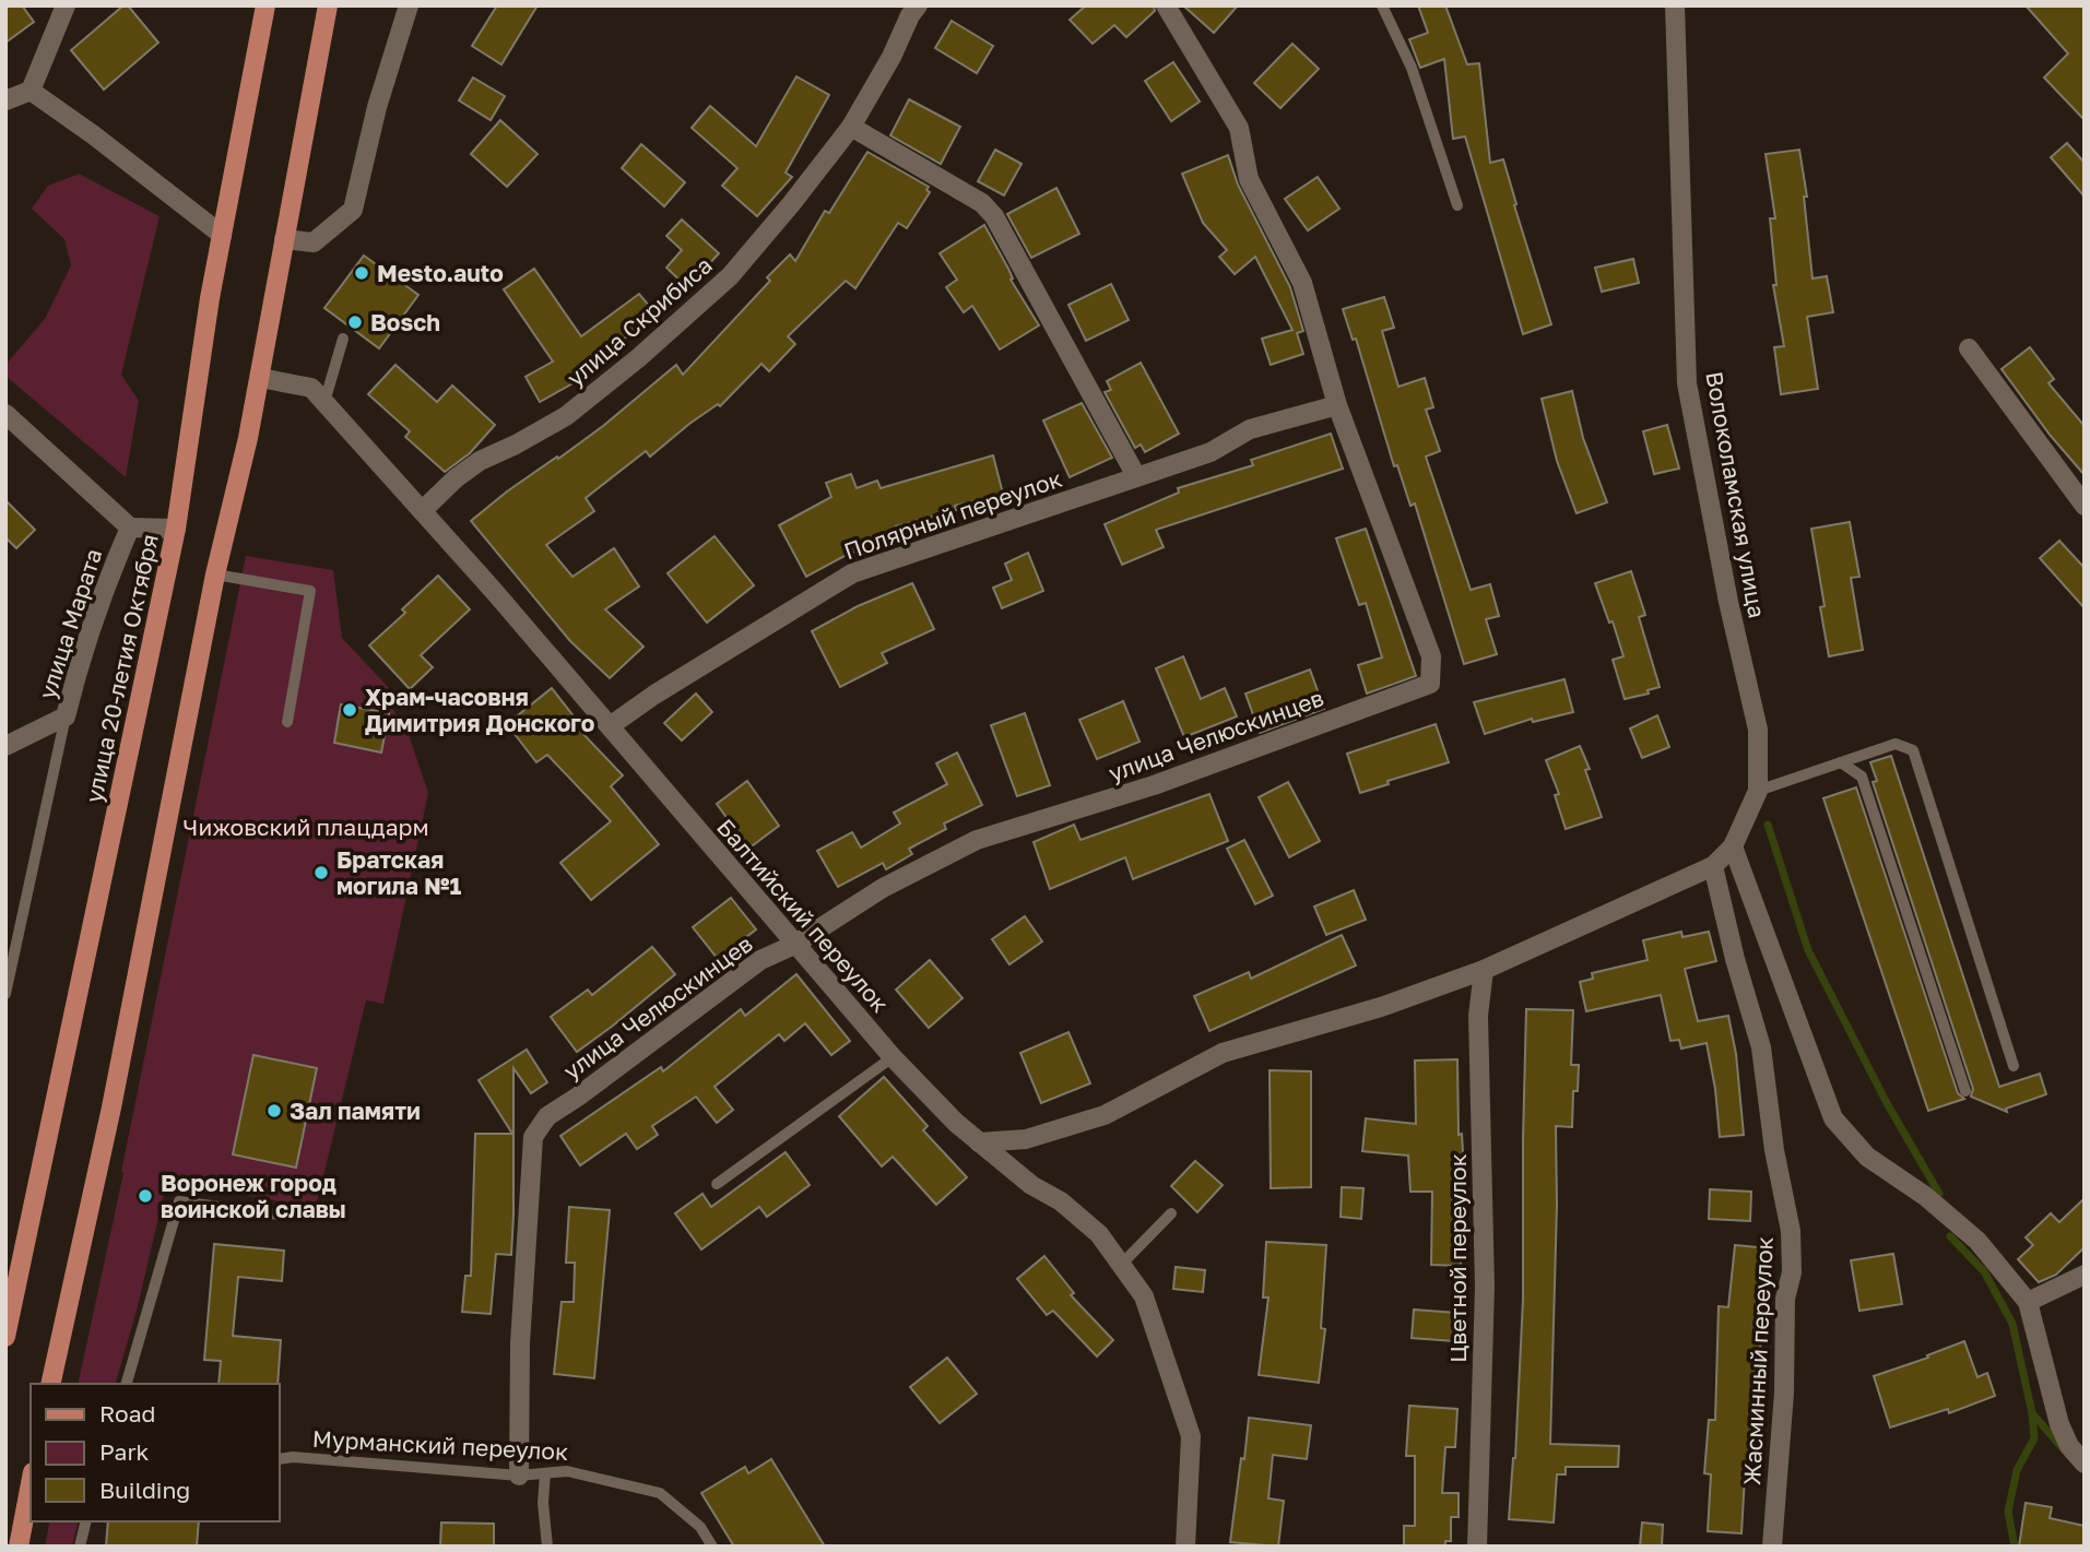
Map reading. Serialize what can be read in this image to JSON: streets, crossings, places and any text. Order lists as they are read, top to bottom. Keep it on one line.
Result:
{"streets":{"main road":["улица 20-летия Октября"],"street":["улица Скрибиса","Волоколамская улица","Полярный переулок","улица Марата","улица Челюскинцев","Балтийский переулок","Цветной переулок","Жасминный переулок"],"lane":["Мурманский переулок"]},"crossings":[["улица Скрибиса","Балтийский переулок"],["Волоколамская улица","Жасминный переулок"],["Полярный переулок","улица Челюскинцев"],["Полярный переулок","Балтийский переулок"],["улица Челюскинцев","Балтийский переулок"],["улица Челюскинцев","Мурманский переулок"]],"parks":["Чижовский плацдарм"],"places":["Mesto.auto","Bosch","Храм-часовня Димитрия Донского","Братская могила №1","Зал памяти","Воронеж город воинской славы"],"legend":["Road","Park","Building"]}
